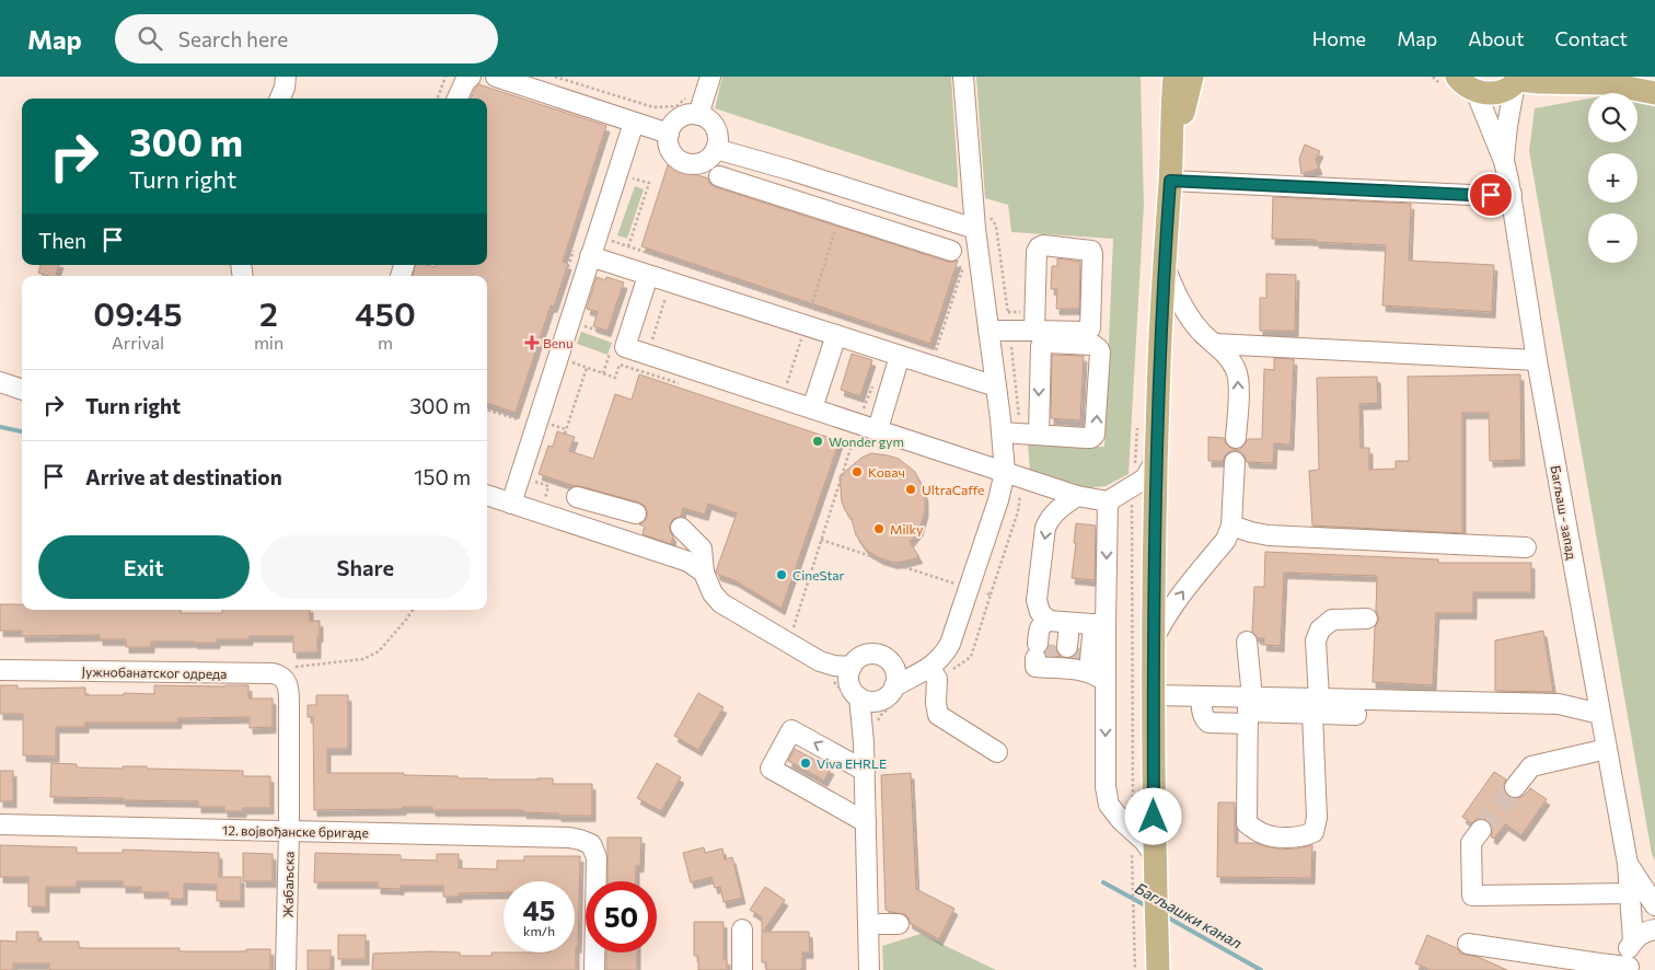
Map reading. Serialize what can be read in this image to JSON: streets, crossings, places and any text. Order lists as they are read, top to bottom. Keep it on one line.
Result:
{"streets":{"street":["Багљаш - запад","Јужнобанатског одреда","12. војвођанске бригаде","Жабаљска"]},"crossings":[["Јужнобанатског одреда","Жабаљска"],["12. војвођанске бригаде","Жабаљска"]],"water":["Багљашки канал"],"places":{"health":["Benu"],"other":["Wonder gym","Ковач","UltraCaffe","Milky","CineStar","Viva EHRLE"]},"page":{"header":"Map","search":"Search here","nav":["Home","Map","About","Contact"],"map_buttons":["+","−"],"turn":["300 m","Turn right"],"then":"Then","eta":["09:45","Arrival","2","min","450","m"],"list":[{"name":"Turn right","value":"300 m"},{"name":"Arrive at destination","value":"150 m"}],"buttons":["Exit","Share"],"speed":"45 km/h","limit":"50"}}
